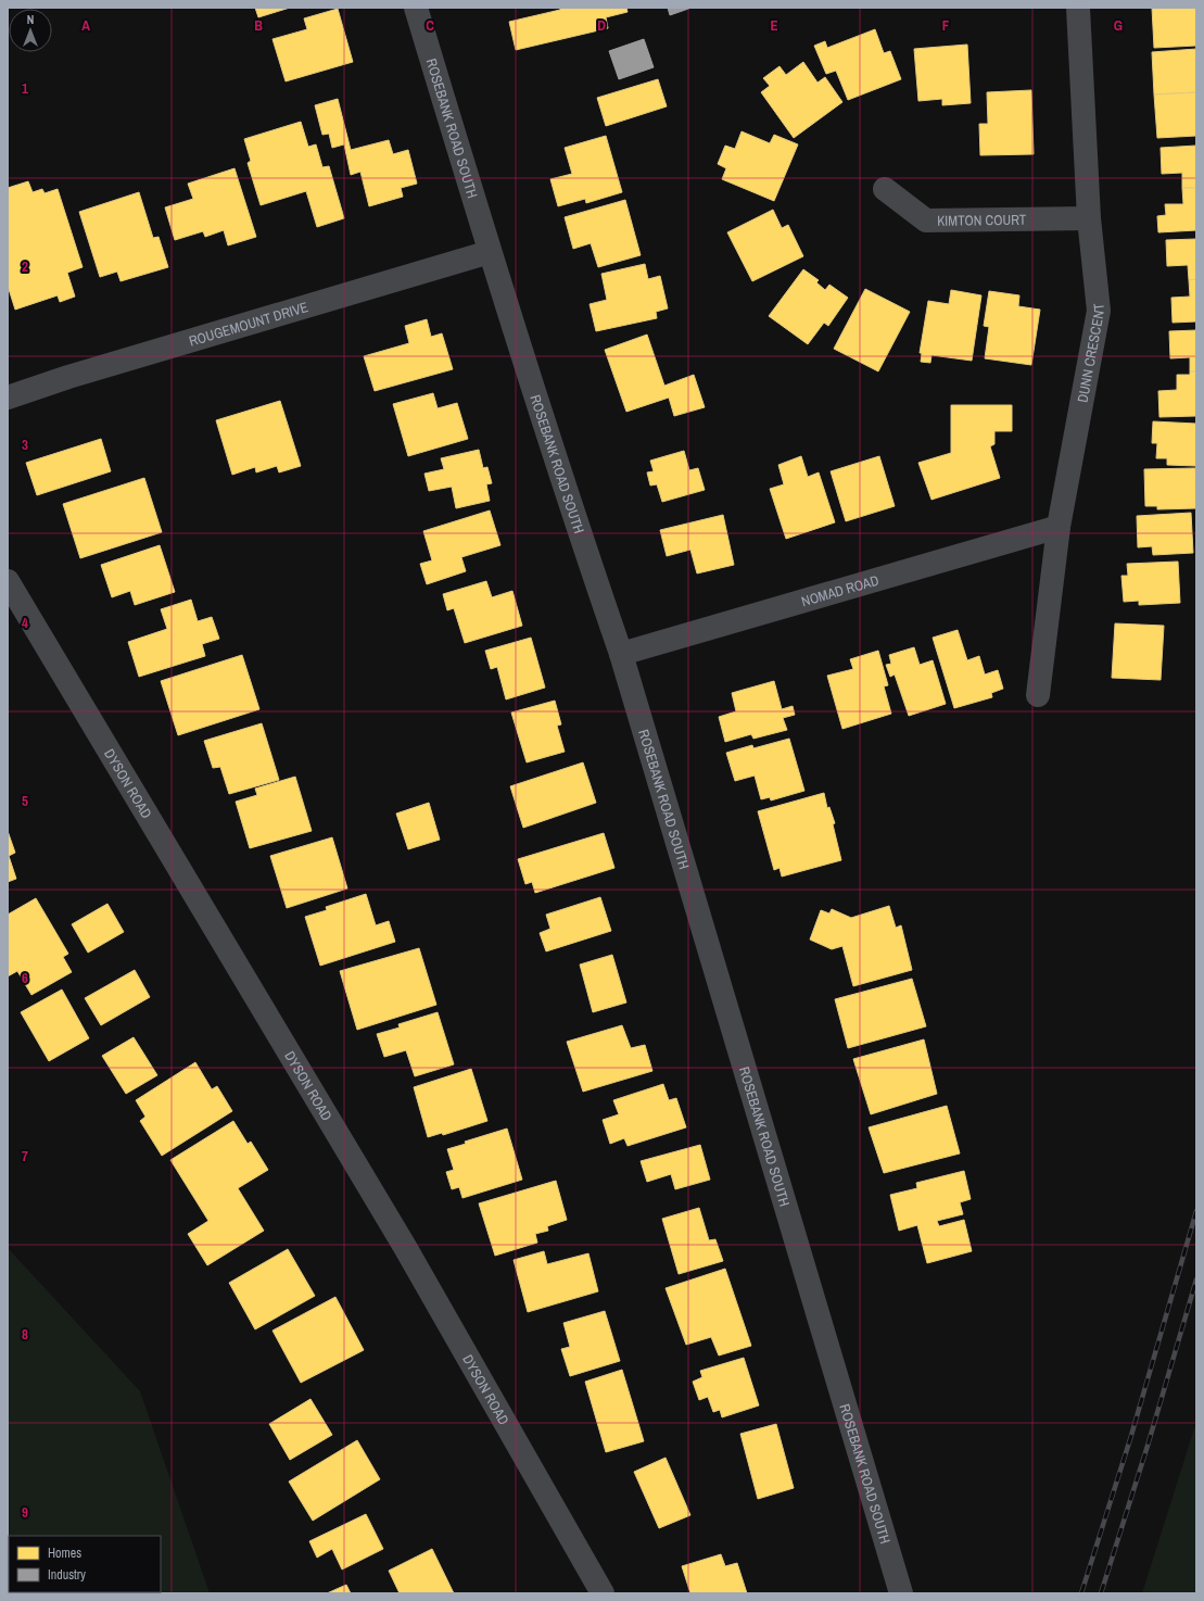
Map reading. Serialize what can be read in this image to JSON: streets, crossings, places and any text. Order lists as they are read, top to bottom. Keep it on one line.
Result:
{"streets":{"street":["ROSEBANK ROAD SOUTH","KIMTON COURT","ROUGEMOUNT DRIVE","DUNN CRESCENT","NOMAD ROAD","DYSON ROAD"]},"crossings":[["ROSEBANK ROAD SOUTH","ROUGEMOUNT DRIVE"],["ROSEBANK ROAD SOUTH","NOMAD ROAD"],["KIMTON COURT","DUNN CRESCENT"],["DUNN CRESCENT","NOMAD ROAD"]],"legend":["Homes","Industry"],"north":"top","grid":{"columns":["A","B","C","D","E","F","G"],"rows":["1","2","3","4","5","6","7","8","9"]}}
